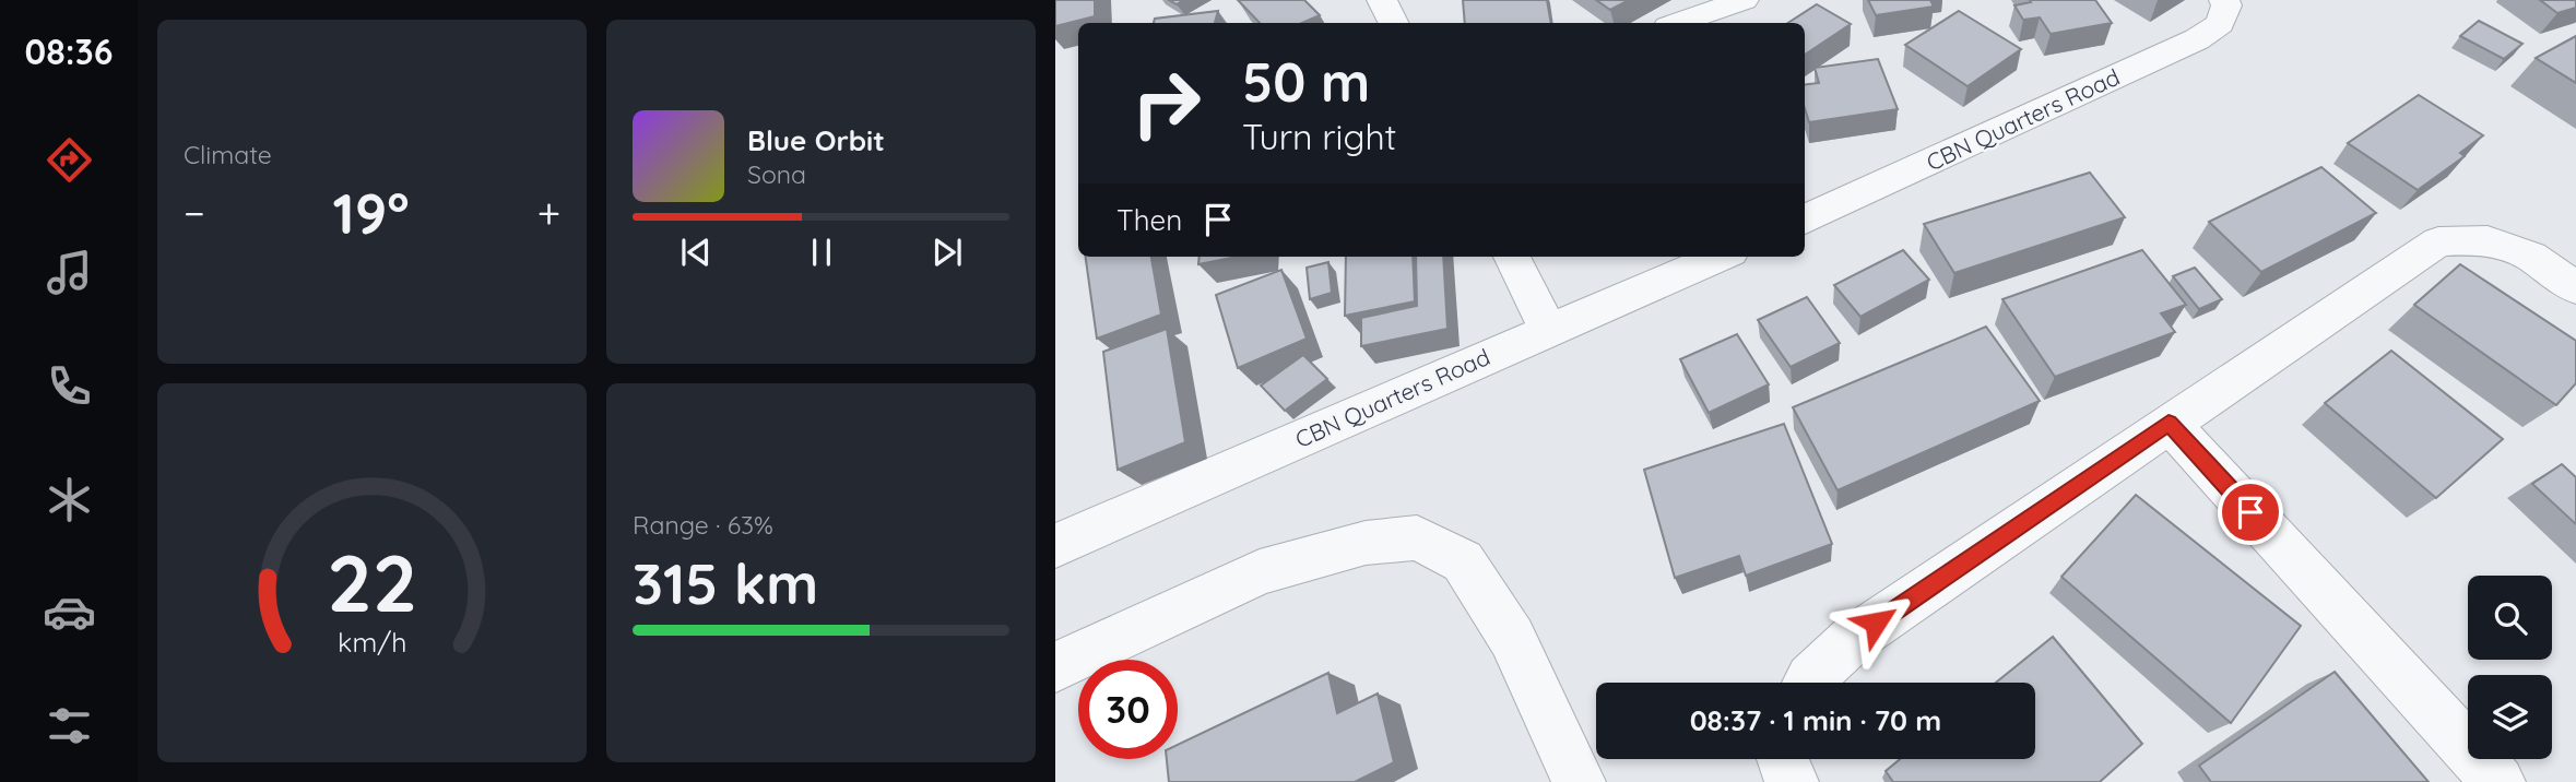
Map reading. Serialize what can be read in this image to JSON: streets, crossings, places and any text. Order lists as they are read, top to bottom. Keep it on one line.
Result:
{"streets":{"street":["CBN Quarters Road"]},"page":{"tabs":"08:36","tile":["Climate",["Range · 63%","315 km"]],"turn":["50 m","Turn right"],"song":["Blue Orbit","Sona"],"heat":["−","19°","+"],"then":"Then","limit":"30","trip":"08:37 · 1 min · 70 m","gauge":["22","km/h"]}}
